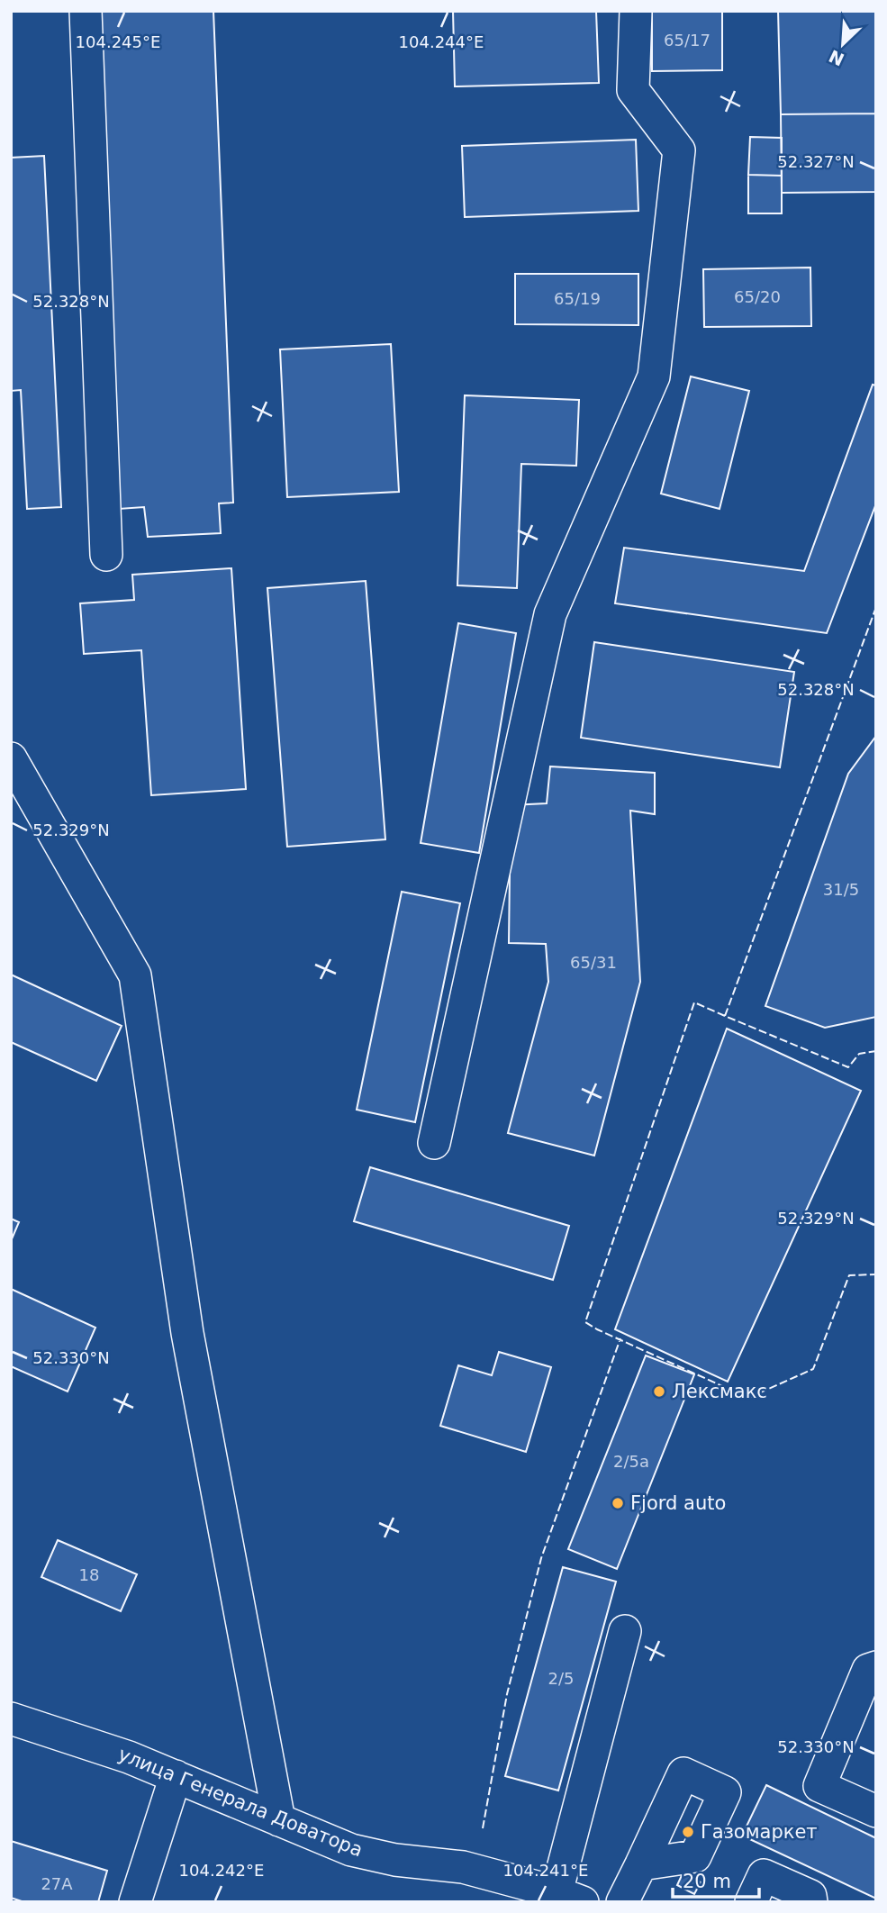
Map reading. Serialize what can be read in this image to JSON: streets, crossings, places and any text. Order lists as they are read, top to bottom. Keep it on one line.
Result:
{"streets":{"street":["улица Генерала Доватора"]},"places":["Лексмакс","Fjord auto","Газомаркет"],"house_numbers":["65/17","65/20","65/19","31/5","65/31","2/5а","18","2/5","27А"],"scale_bar":"20 m","north":"bottom left","coordinates":["104.245°E","104.244°E","52.327°N","52.328°N","52.329°N","52.330°N","104.242°E","104.241°E"]}
